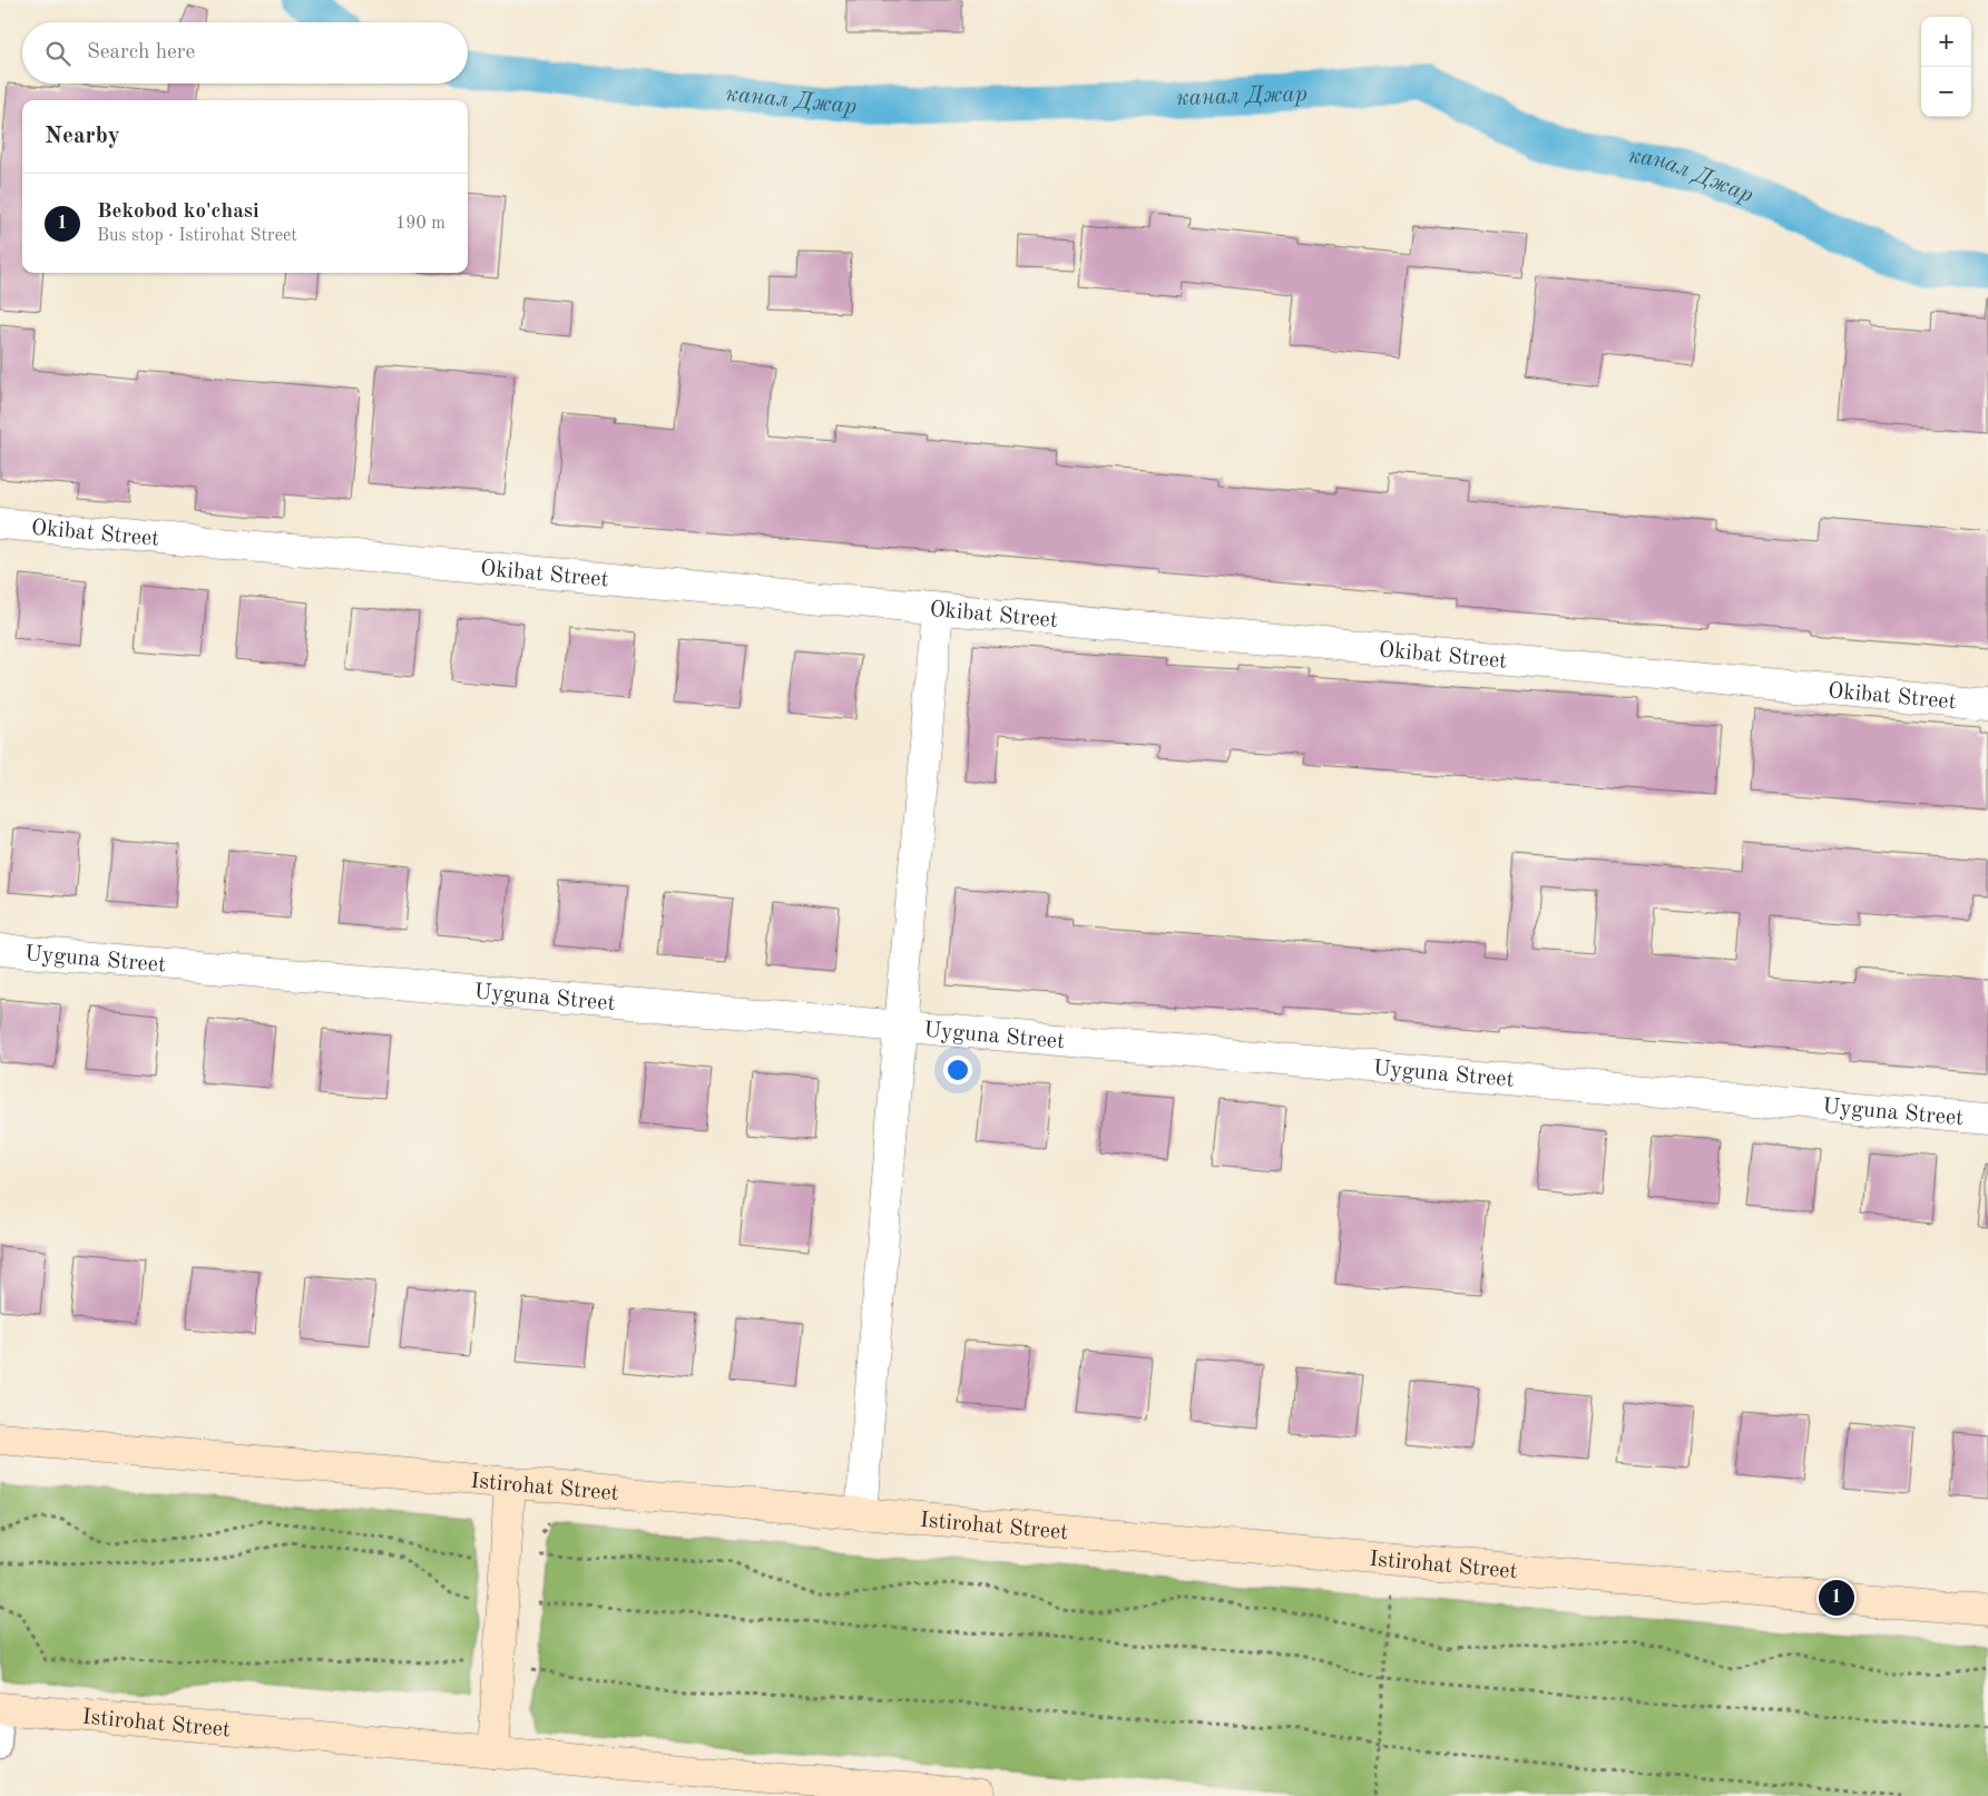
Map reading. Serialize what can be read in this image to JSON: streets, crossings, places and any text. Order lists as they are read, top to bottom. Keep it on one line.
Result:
{"streets":{"main road":["Istirohat Street"],"street":["Okibat Street","Uyguna Street"]},"water":["канал Джар"],"page":{"map_buttons":["+","−"],"search":"Search here","heading":"Nearby","list":[{"mark":"1","name":"Bekobod ko'chasi","note":"Bus stop · Istirohat Street","value":"190 m"}],"pins":"1"}}
